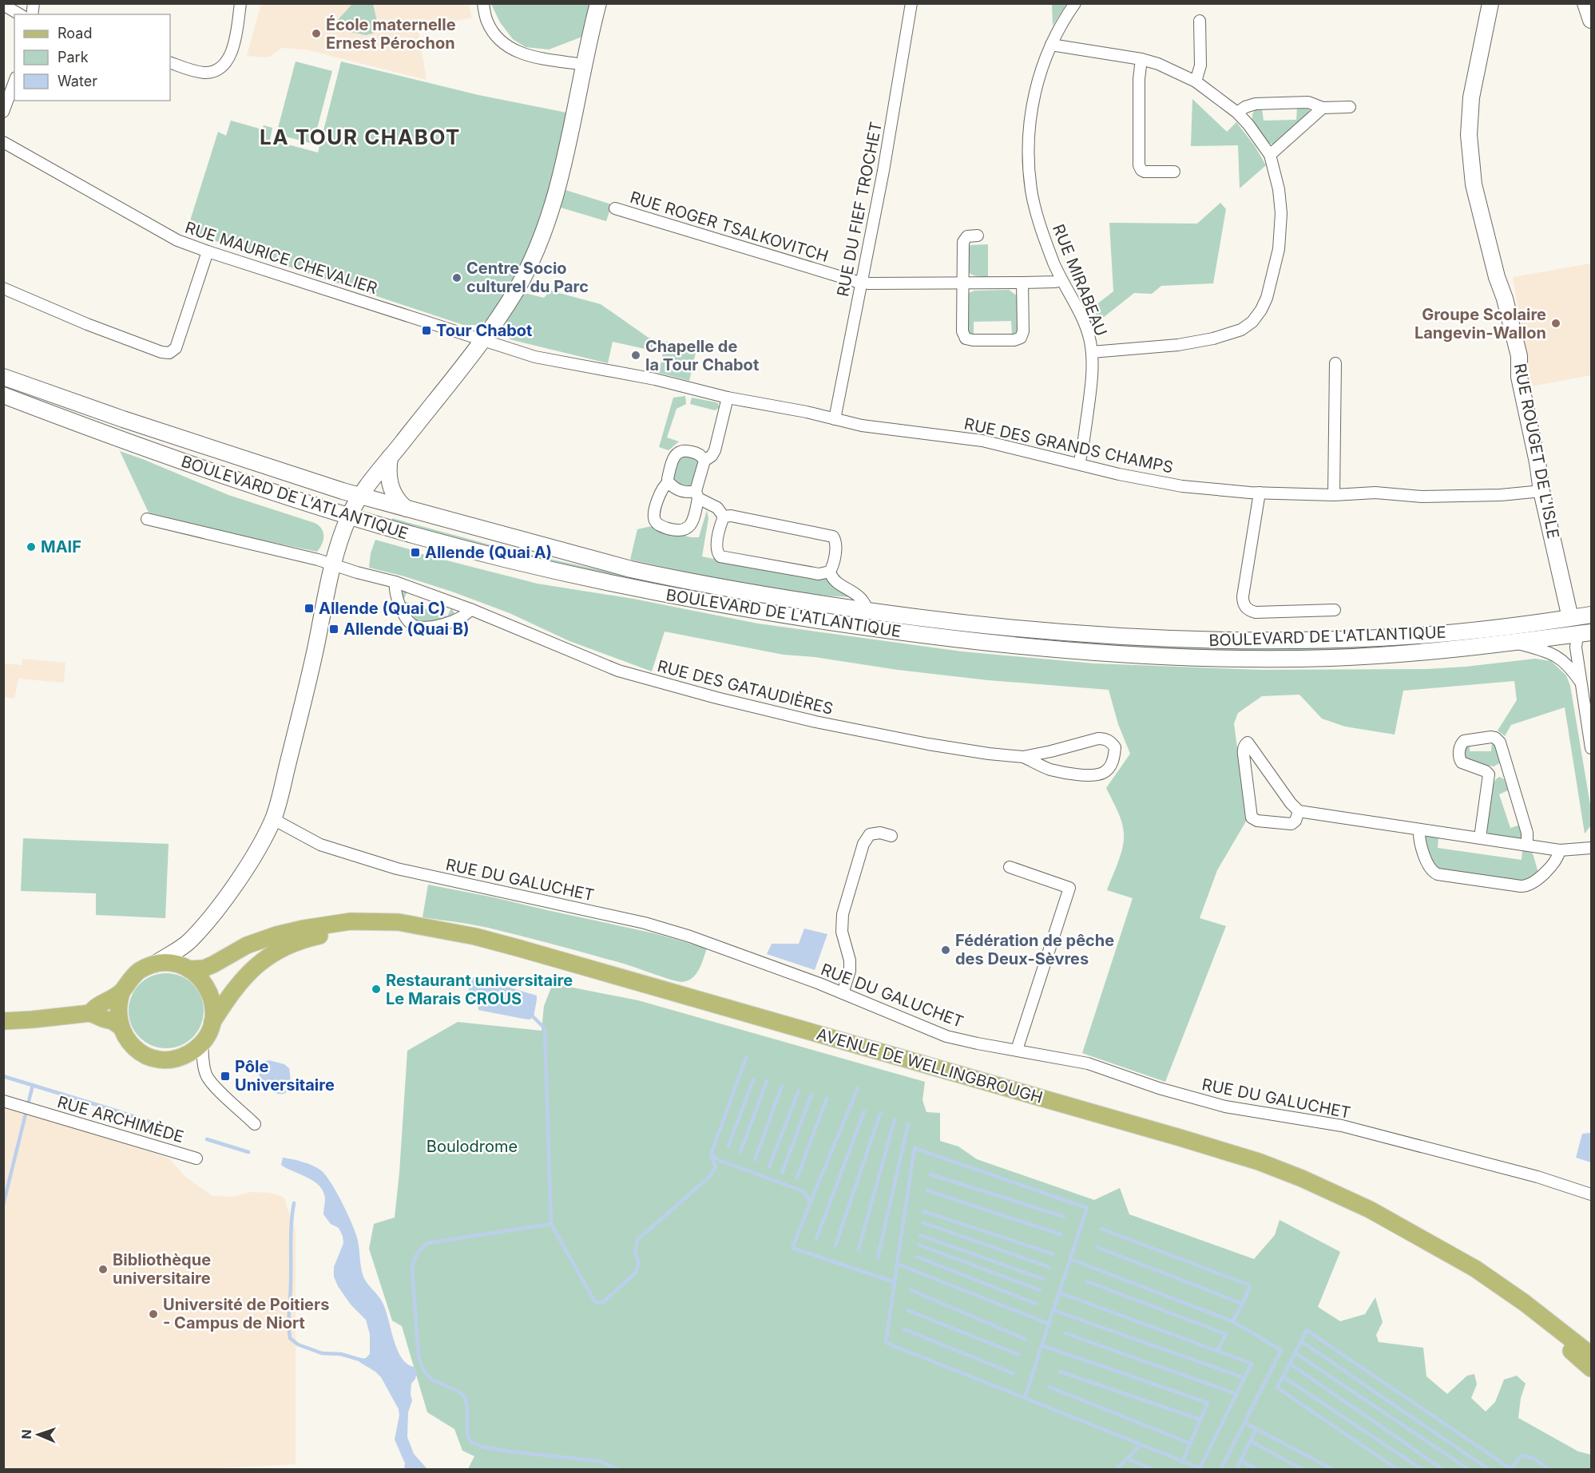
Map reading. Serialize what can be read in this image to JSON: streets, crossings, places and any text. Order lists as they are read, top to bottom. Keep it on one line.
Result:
{"streets":{"main road":["RUE ROUGET DE L'ISLE","BOULEVARD DE L'ATLANTIQUE","AVENUE DE WELLINGBROUGH"],"street":["RUE DU FIEF TROCHET","RUE ROGER TSALKOVITCH","RUE MAURICE CHEVALIER","RUE MIRABEAU","RUE DES GRANDS CHAMPS","RUE DES GATAUDIÈRES","RUE DU GALUCHET","RUE ARCHIMÈDE"]},"crossings":[["RUE DU FIEF TROCHET","RUE ROGER TSALKOVITCH"],["RUE DU FIEF TROCHET","RUE DES GRANDS CHAMPS"],["RUE ROGER TSALKOVITCH","RUE MIRABEAU"],["RUE MAURICE CHEVALIER","RUE DES GRANDS CHAMPS"],["RUE MIRABEAU","RUE DES GRANDS CHAMPS"],["RUE DES GRANDS CHAMPS","RUE ROUGET DE L'ISLE"],["RUE ROUGET DE L'ISLE","BOULEVARD DE L'ATLANTIQUE"]],"districts":["LA TOUR CHABOT"],"parks":["Boulodrome"],"places":{"other":["École maternelle Ernest Pérochon","Centre Socio culturel du Parc","Groupe Scolaire Langevin-Wallon","Chapelle de la Tour Chabot","MAIF","Fédération de pêche des Deux-Sèvres","Restaurant universitaire Le Marais CROUS","Bibliothèque universitaire","Université de Poitiers - Campus de Niort"],"transit":["Tour Chabot","Allende (Quai A)","Allende (Quai C)","Allende (Quai B)","Pôle Universitaire"]},"legend":["Road","Park","Water"],"north":"left"}
